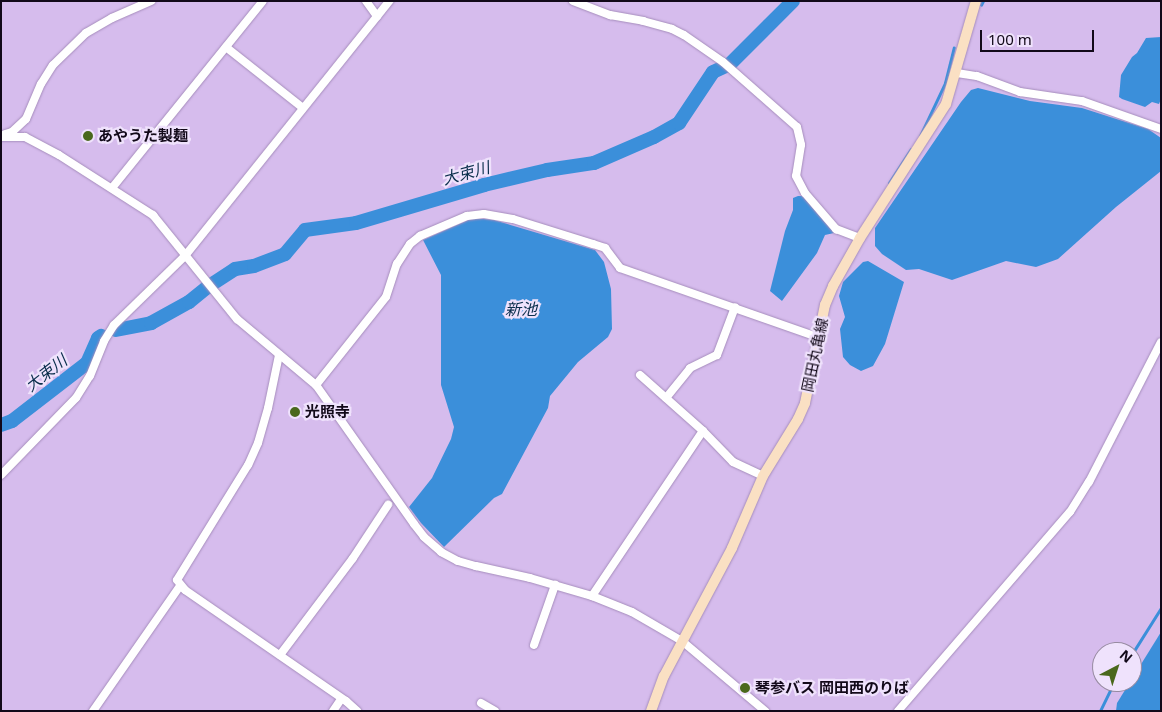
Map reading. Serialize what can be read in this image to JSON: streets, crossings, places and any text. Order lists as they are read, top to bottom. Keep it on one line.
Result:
{"streets":{"main road":["岡田丸亀線"]},"water":["大束川","新池"],"places":["あやうた製麺","光照寺","琴参バス 岡田西のりば"],"scale_bar":"100 m","north":"top right"}
